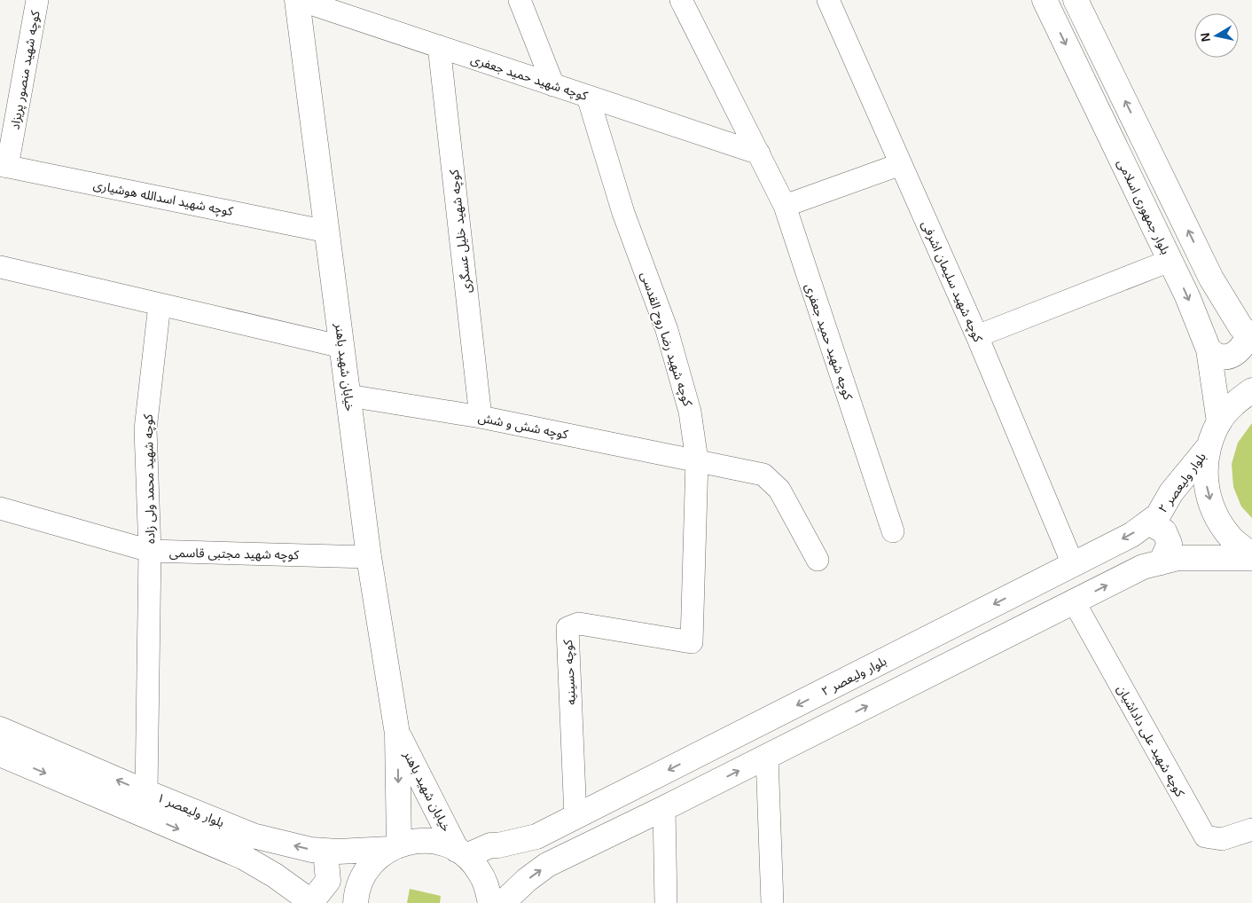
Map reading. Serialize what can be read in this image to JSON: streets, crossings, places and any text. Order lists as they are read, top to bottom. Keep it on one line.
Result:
{"streets":{"main road":["بلوار جمهوری اسلامی","خیابان شهید باهنر","بلوار ولیعصر ۲","بلوار ولیعصر ۱"],"street":["کوچه شهید منصور پریزاد","کوچه شهید حمید جعفری","کوچه شهید اسدالله هوشیاری","کوچه شهید خلیل عسگری","کوچه شهید سلیمان اشرفی","کوچه شهید رضا روح القدسی","کوچه شش و شش","کوچه شهید محمد ولی زاده","کوچه شهید مجتبی قاسمی","کوچه حسینیه","کوچه شهید علی داداشیان"]},"crossings":[["کوچه شهید منصور پریزاد","کوچه شهید اسدالله هوشیاری"],["کوچه شهید حمید جعفری","کوچه شهید خلیل عسگری"],["کوچه شهید حمید جعفری","کوچه شهید رضا روح القدسی"],["کوچه شهید حمید جعفری","خیابان شهید باهنر"],["کوچه شهید اسدالله هوشیاری","خیابان شهید باهنر"],["کوچه شهید خلیل عسگری","کوچه شش و شش"],["کوچه شهید سلیمان اشرفی","بلوار ولیعصر ۲"],["کوچه شهید رضا روح القدسی","کوچه شش و شش"],["کوچه شهید رضا روح القدسی","کوچه حسینیه"],["خیابان شهید باهنر","کوچه شش و شش"],["خیابان شهید باهنر","بلوار ولیعصر ۲"],["خیابان شهید باهنر","کوچه شهید مجتبی قاسمی"],["خیابان شهید باهنر","بلوار ولیعصر ۱"],["کوچه شهید محمد ولی زاده","کوچه شهید مجتبی قاسمی"],["کوچه شهید محمد ولی زاده","بلوار ولیعصر ۱"],["بلوار ولیعصر ۲","کوچه حسینیه"],["بلوار ولیعصر ۲","بلوار ولیعصر ۱"]],"north":"left"}
